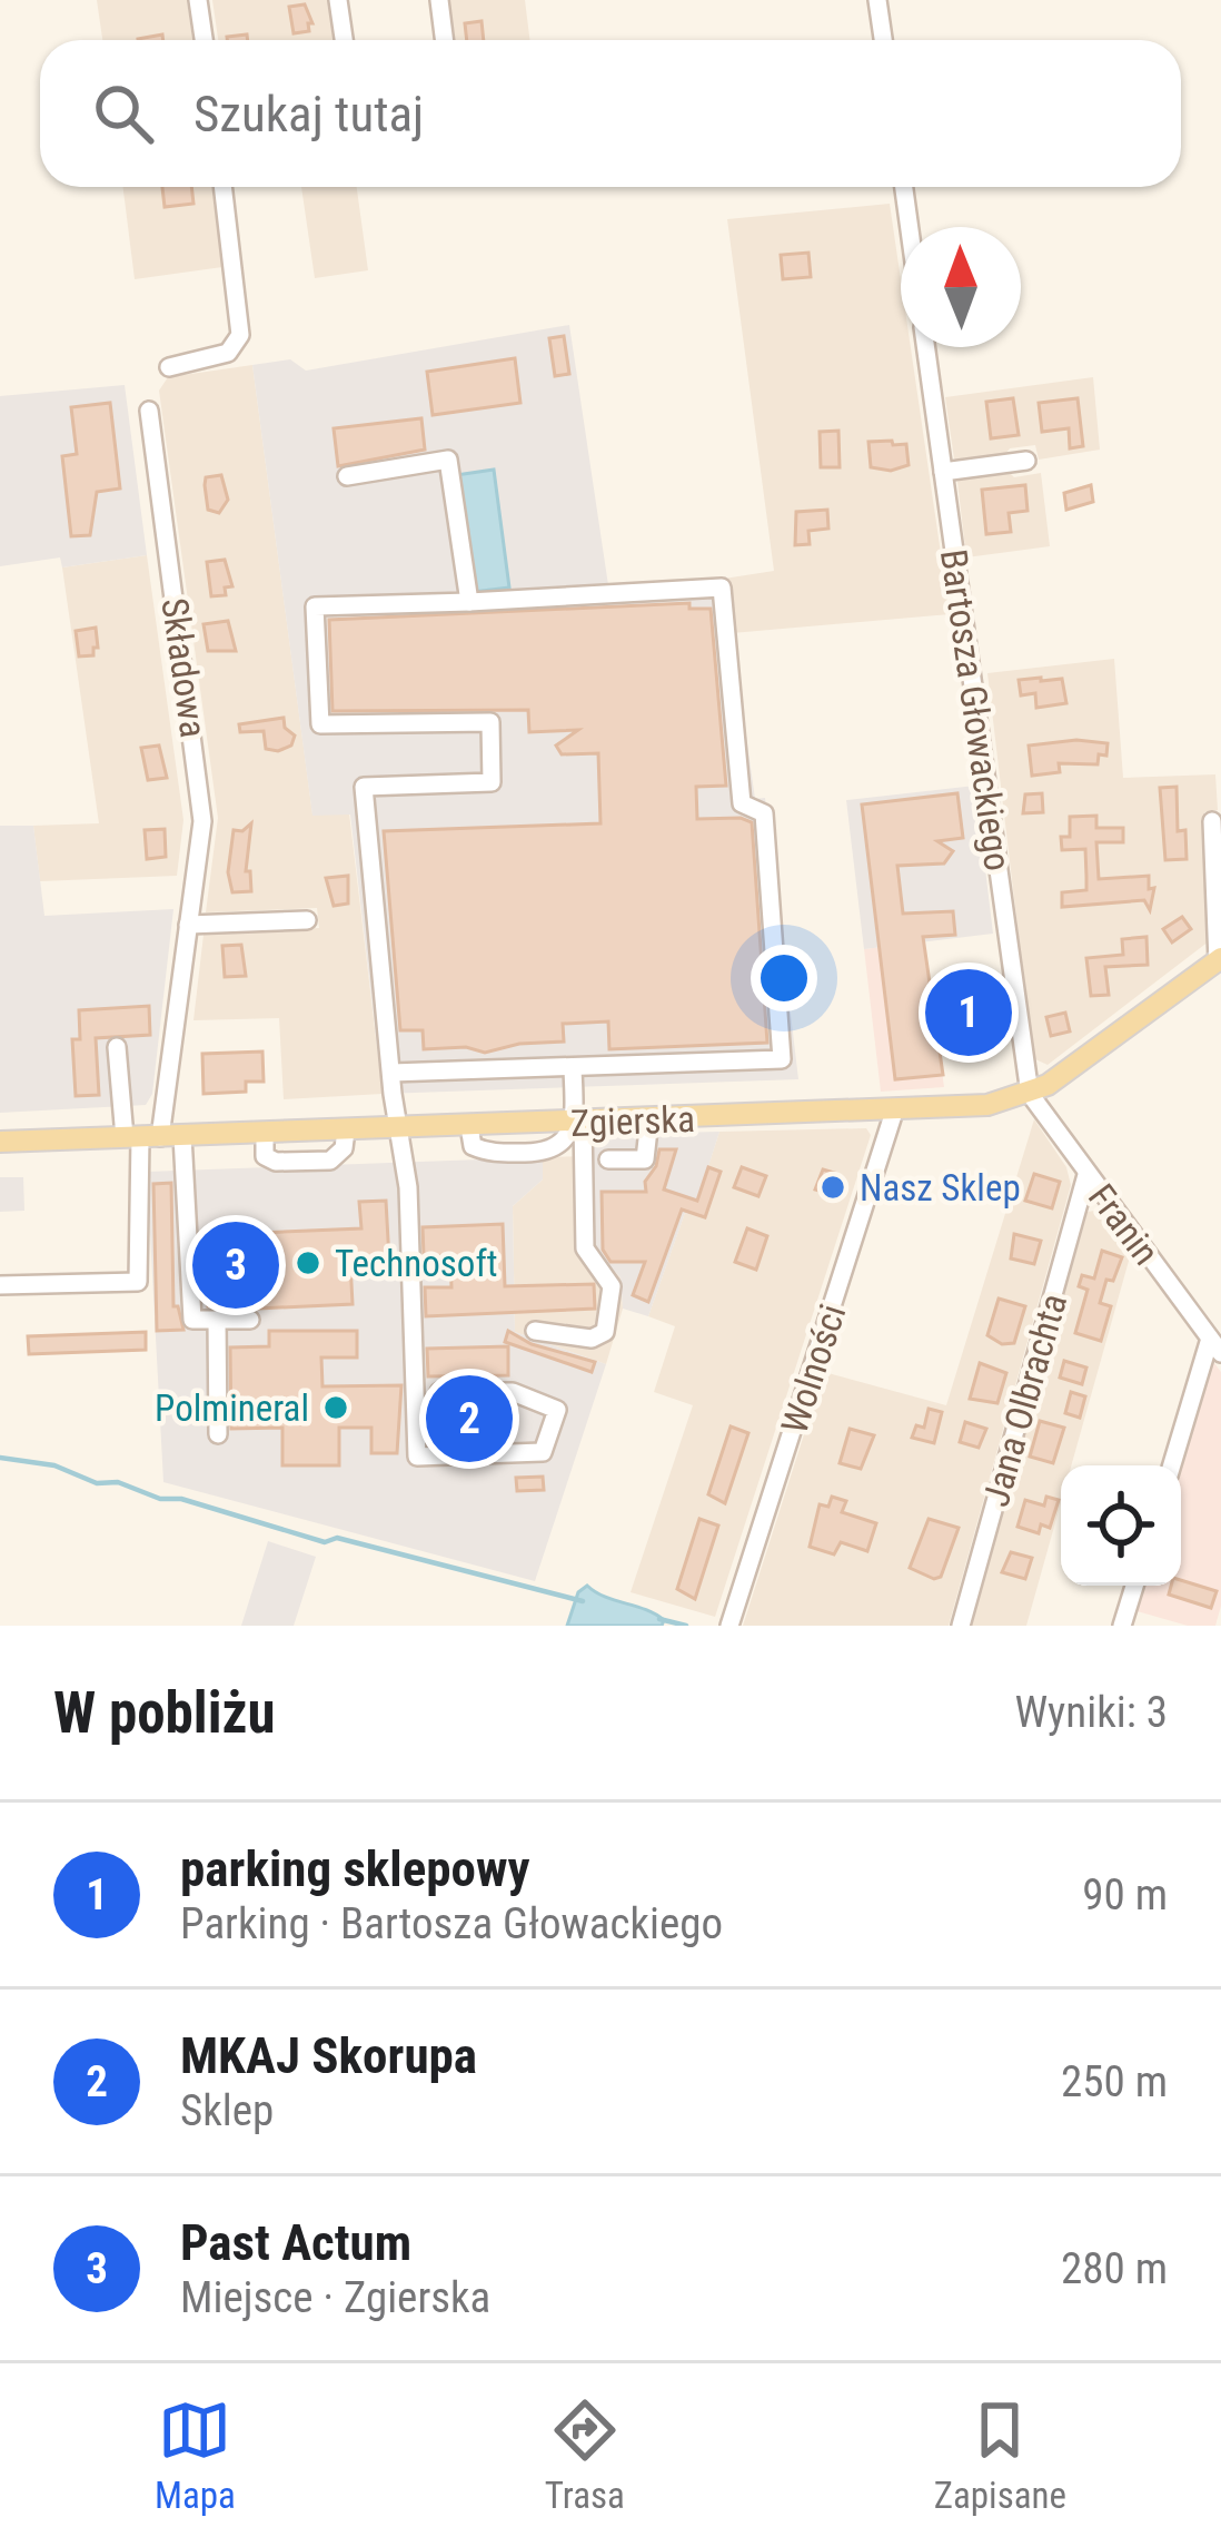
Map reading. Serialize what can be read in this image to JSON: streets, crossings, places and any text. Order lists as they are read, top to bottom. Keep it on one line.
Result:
{"streets":{"main road":["Zgierska"],"street":["Składowa","Bartosza Głowackiego","Franin","Wolności","Jana Olbrachta"]},"crossings":[["Składowa","Zgierska"],["Bartosza Głowackiego","Zgierska"],["Bartosza Głowackiego","Franin"],["Zgierska","Franin"],["Zgierska","Wolności"],["Franin","Jana Olbrachta"]],"places":["Nasz Sklep","Technosoft","Polmineral"],"north":"top","page":{"search":"Szukaj tutaj","pins":["1","3","2"],"heading":["W pobliżu","Wyniki: 3"],"list":[{"mark":"1","name":"parking sklepowy","note":"Parking · Bartosza Głowackiego","value":"90 m"},{"mark":"2","name":"MKAJ Skorupa","note":"Sklep","value":"250 m"},{"mark":"3","name":"Past Actum","note":"Miejsce · Zgierska","value":"280 m"}],"nav":["Mapa","Trasa","Zapisane"]}}
